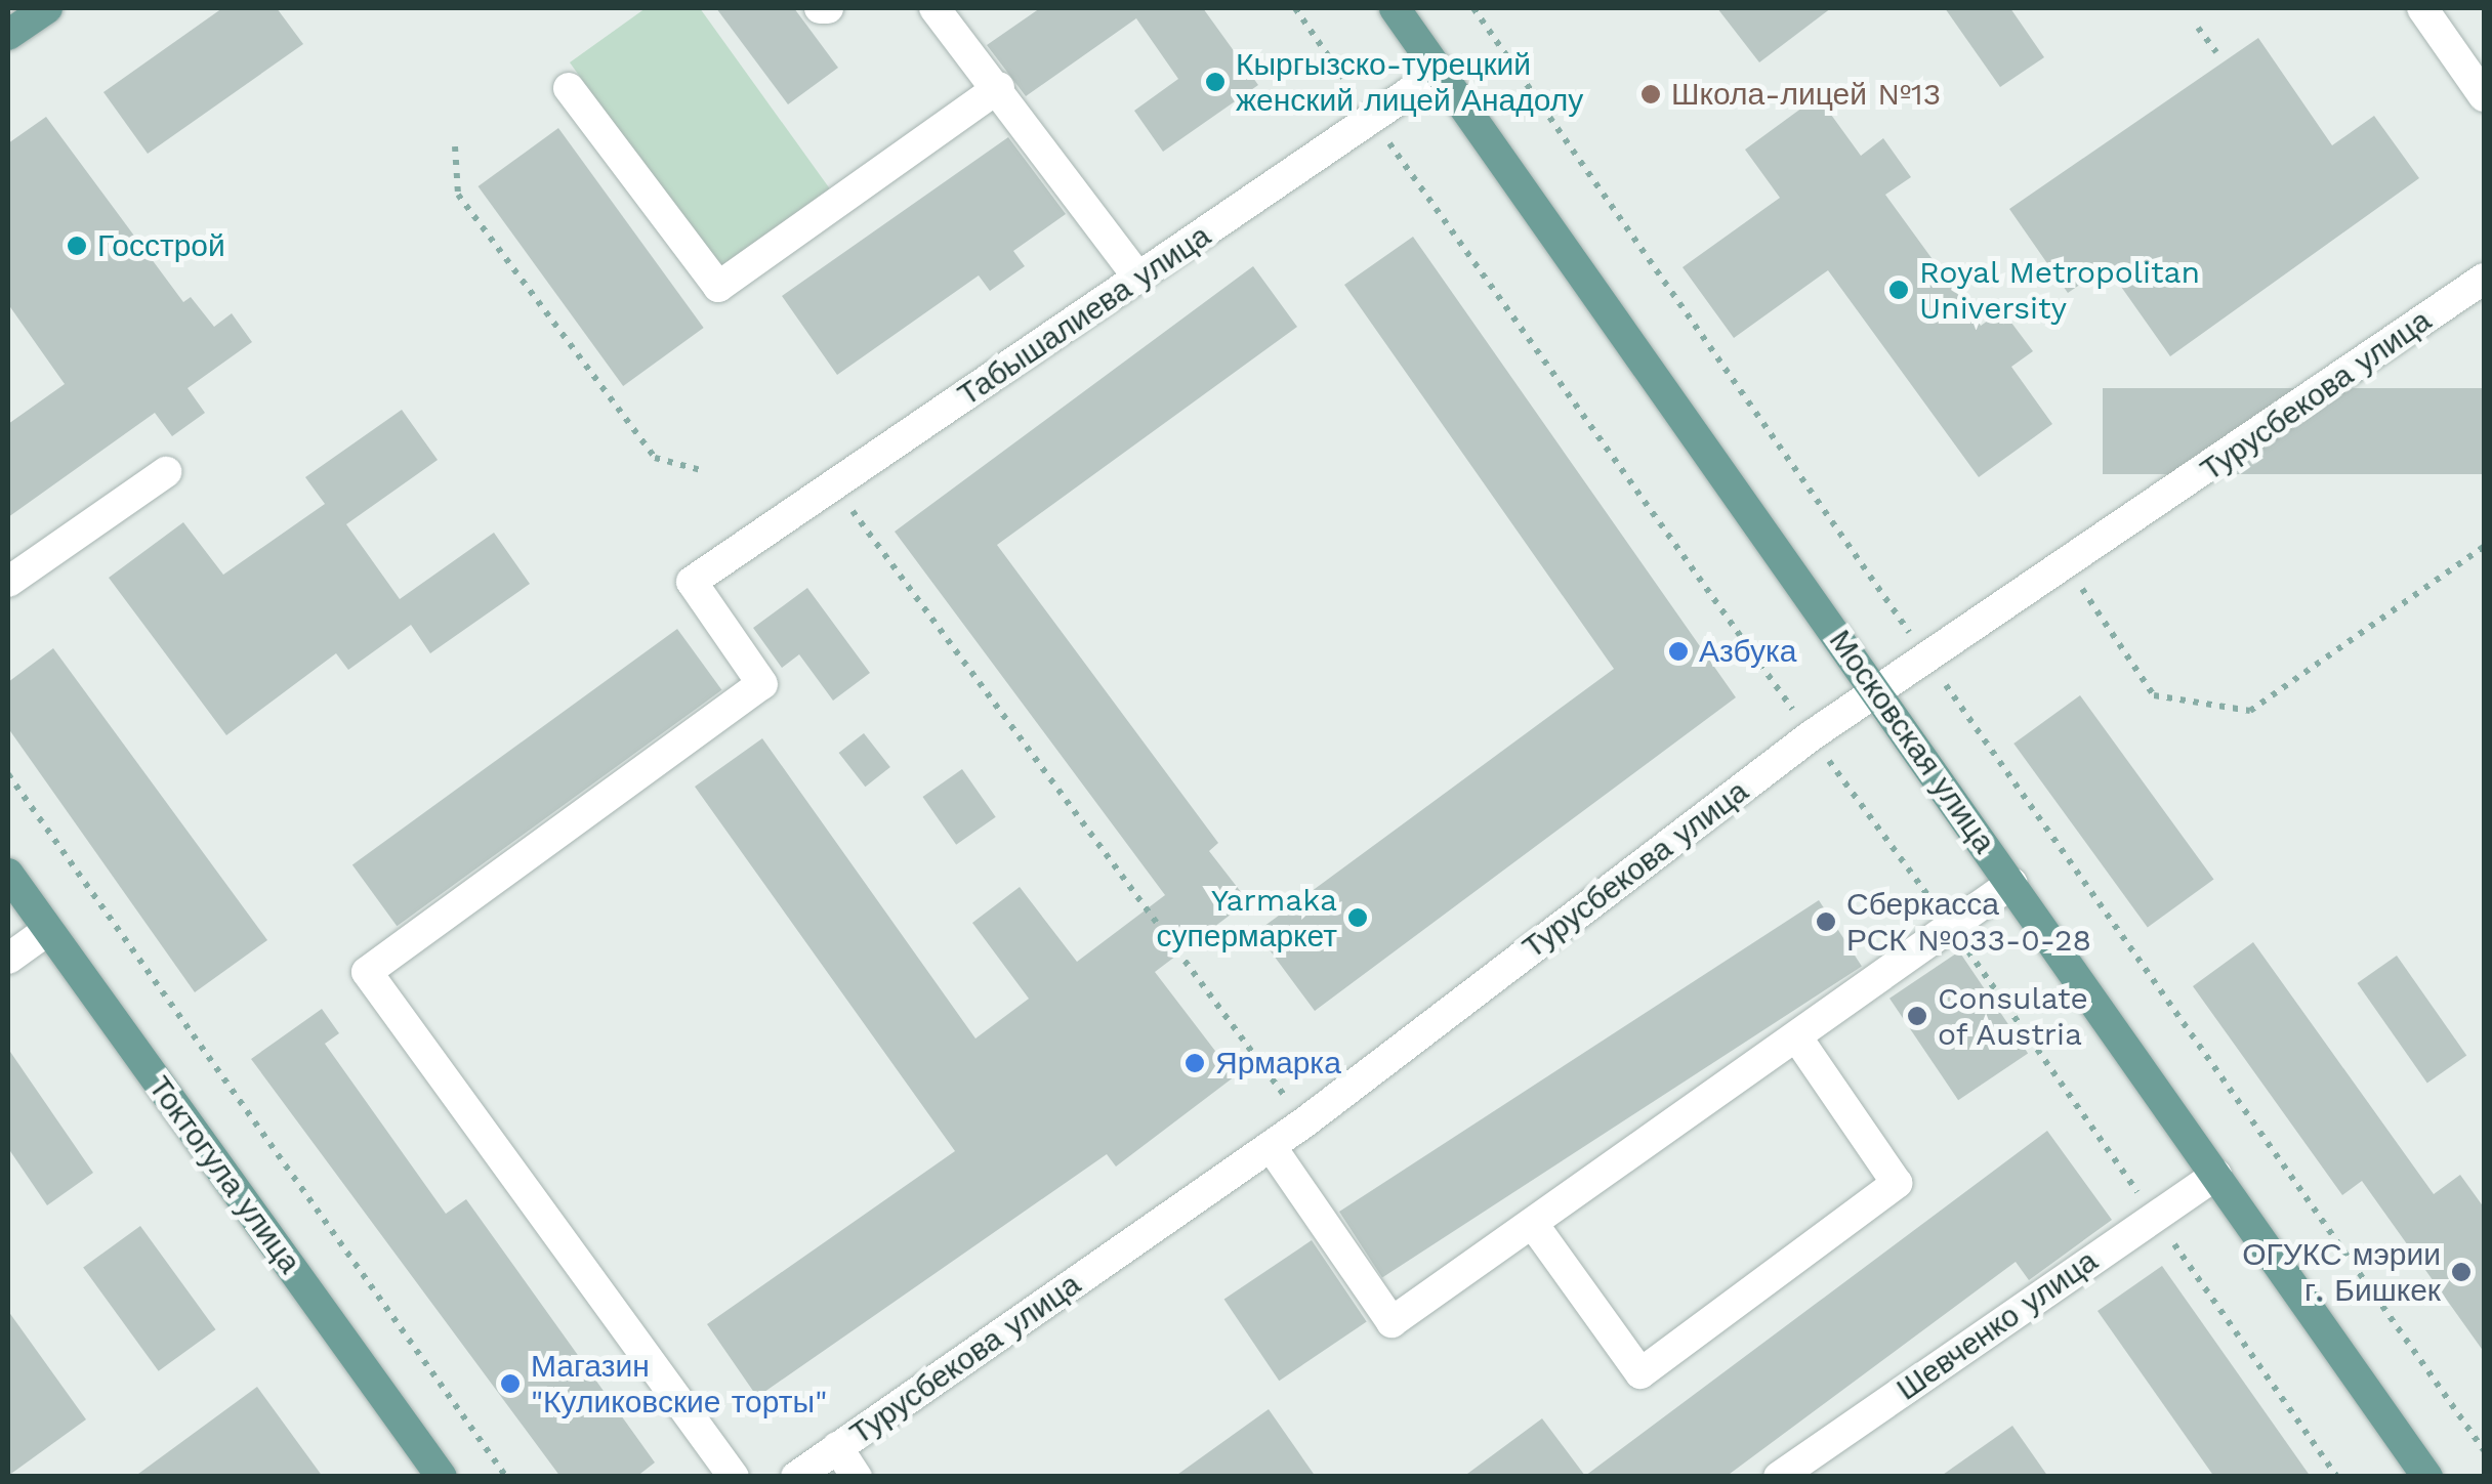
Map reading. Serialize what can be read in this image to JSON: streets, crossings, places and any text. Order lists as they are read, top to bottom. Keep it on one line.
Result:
{"streets":{"main road":["Московская улица","Токтогула улица"],"street":["Табышалиева улица","Турусбекова улица","Шевченко улица"]},"crossings":[["Табышалиева улица","Московская улица"],["Турусбекова улица","Московская улица"],["Московская улица","Шевченко улица"]],"places":["Кыргызско-турецкий женский лицей Анадолу","Школа-лицей №13","Госстрой","Royal Metropolitan University","Азбука","Yarmaka супермаркет","Сберкасса РСК №033-0-28","Consulate of Austria","Ярмарка","ОГУКС мэрии г. Бишкек","Магазин \"Куликовские торты\""]}
